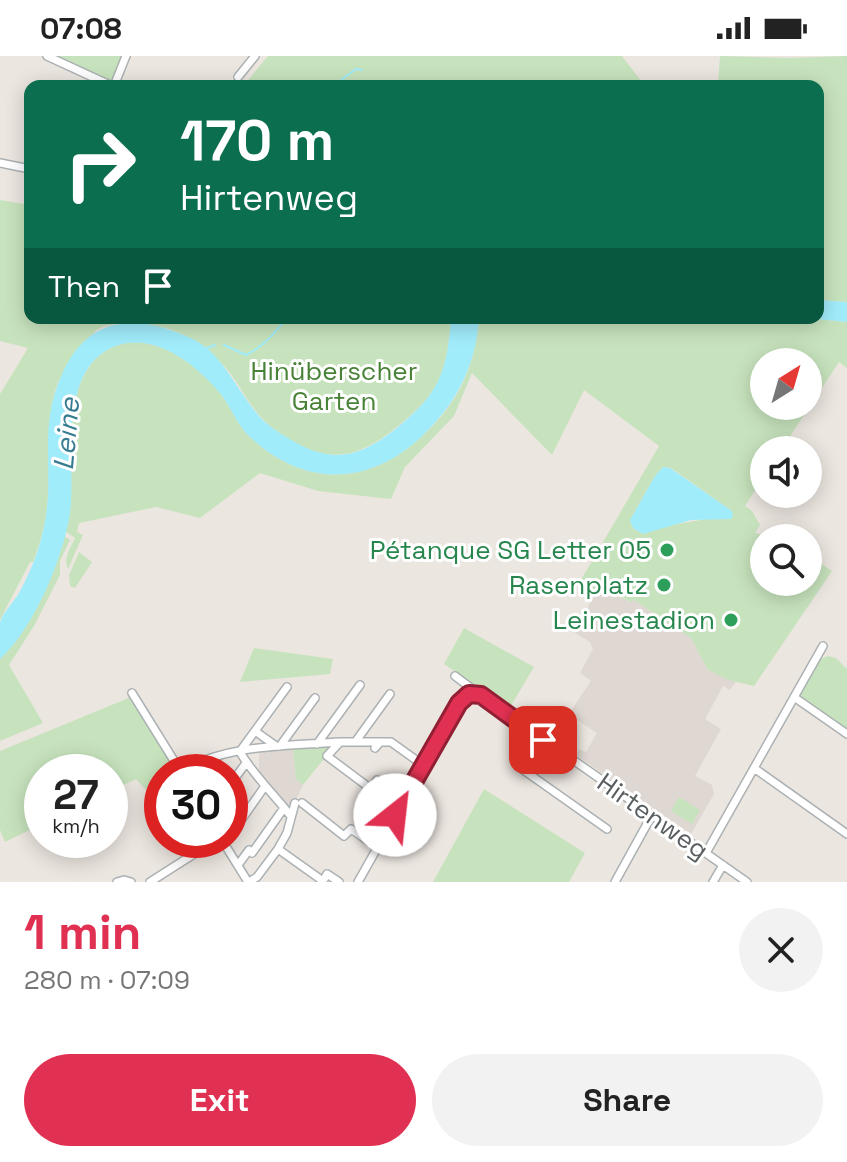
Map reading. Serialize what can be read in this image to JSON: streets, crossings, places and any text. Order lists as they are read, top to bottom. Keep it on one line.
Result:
{"streets":{"street":["Hirtenweg"]},"water":["Leine"],"parks":["Hinüberscher Garten"],"places":["Pétanque SG Letter 05","Rasenplatz","Leinestadion"],"north":"top right","page":{"status":"07:08","turn":["170 m","Hirtenweg"],"then":"Then","speed":"27 km/h","limit":"30","heading":["1 min","280 m · 07:09"],"buttons":["Exit","Share"]}}
